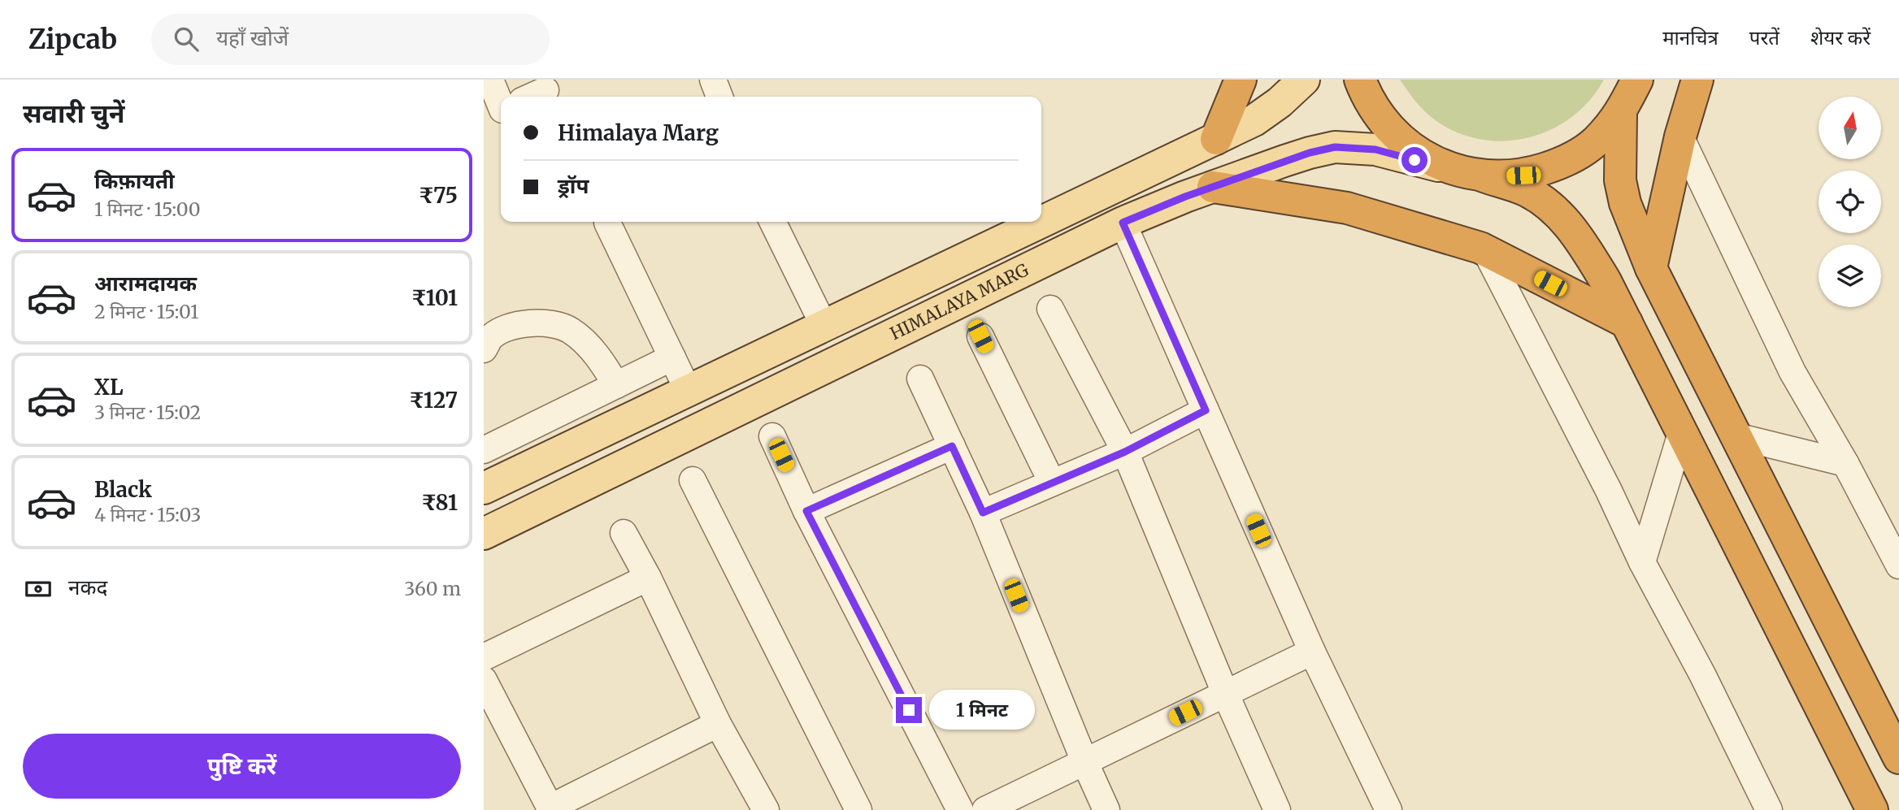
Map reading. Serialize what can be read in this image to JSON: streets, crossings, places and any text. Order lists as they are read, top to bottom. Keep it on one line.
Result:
{"streets":{"main road":["HIMALAYA MARG"]},"north":"top","page":{"header":"Zipcab","search":"यहाँ खोजें","nav":["मानचित्र","परतें","शेयर करें"],"heading":"सवारी चुनें","banner":["Himalaya Marg","ड्रॉप"],"list":[{"name":"किफ़ायती","note":"1 मिनट · 15:00","value":"₹75"},{"name":"आरामदायक","note":"2 मिनट · 15:01","value":"₹101"},{"name":"XL","note":"3 मिनट · 15:02","value":"₹127"},{"name":"Black","note":"4 मिनट · 15:03","value":"₹81"}],"pay":["नकद","360 m"],"bubble":"1 मिनट","buttons":"पुष्टि करें"}}
